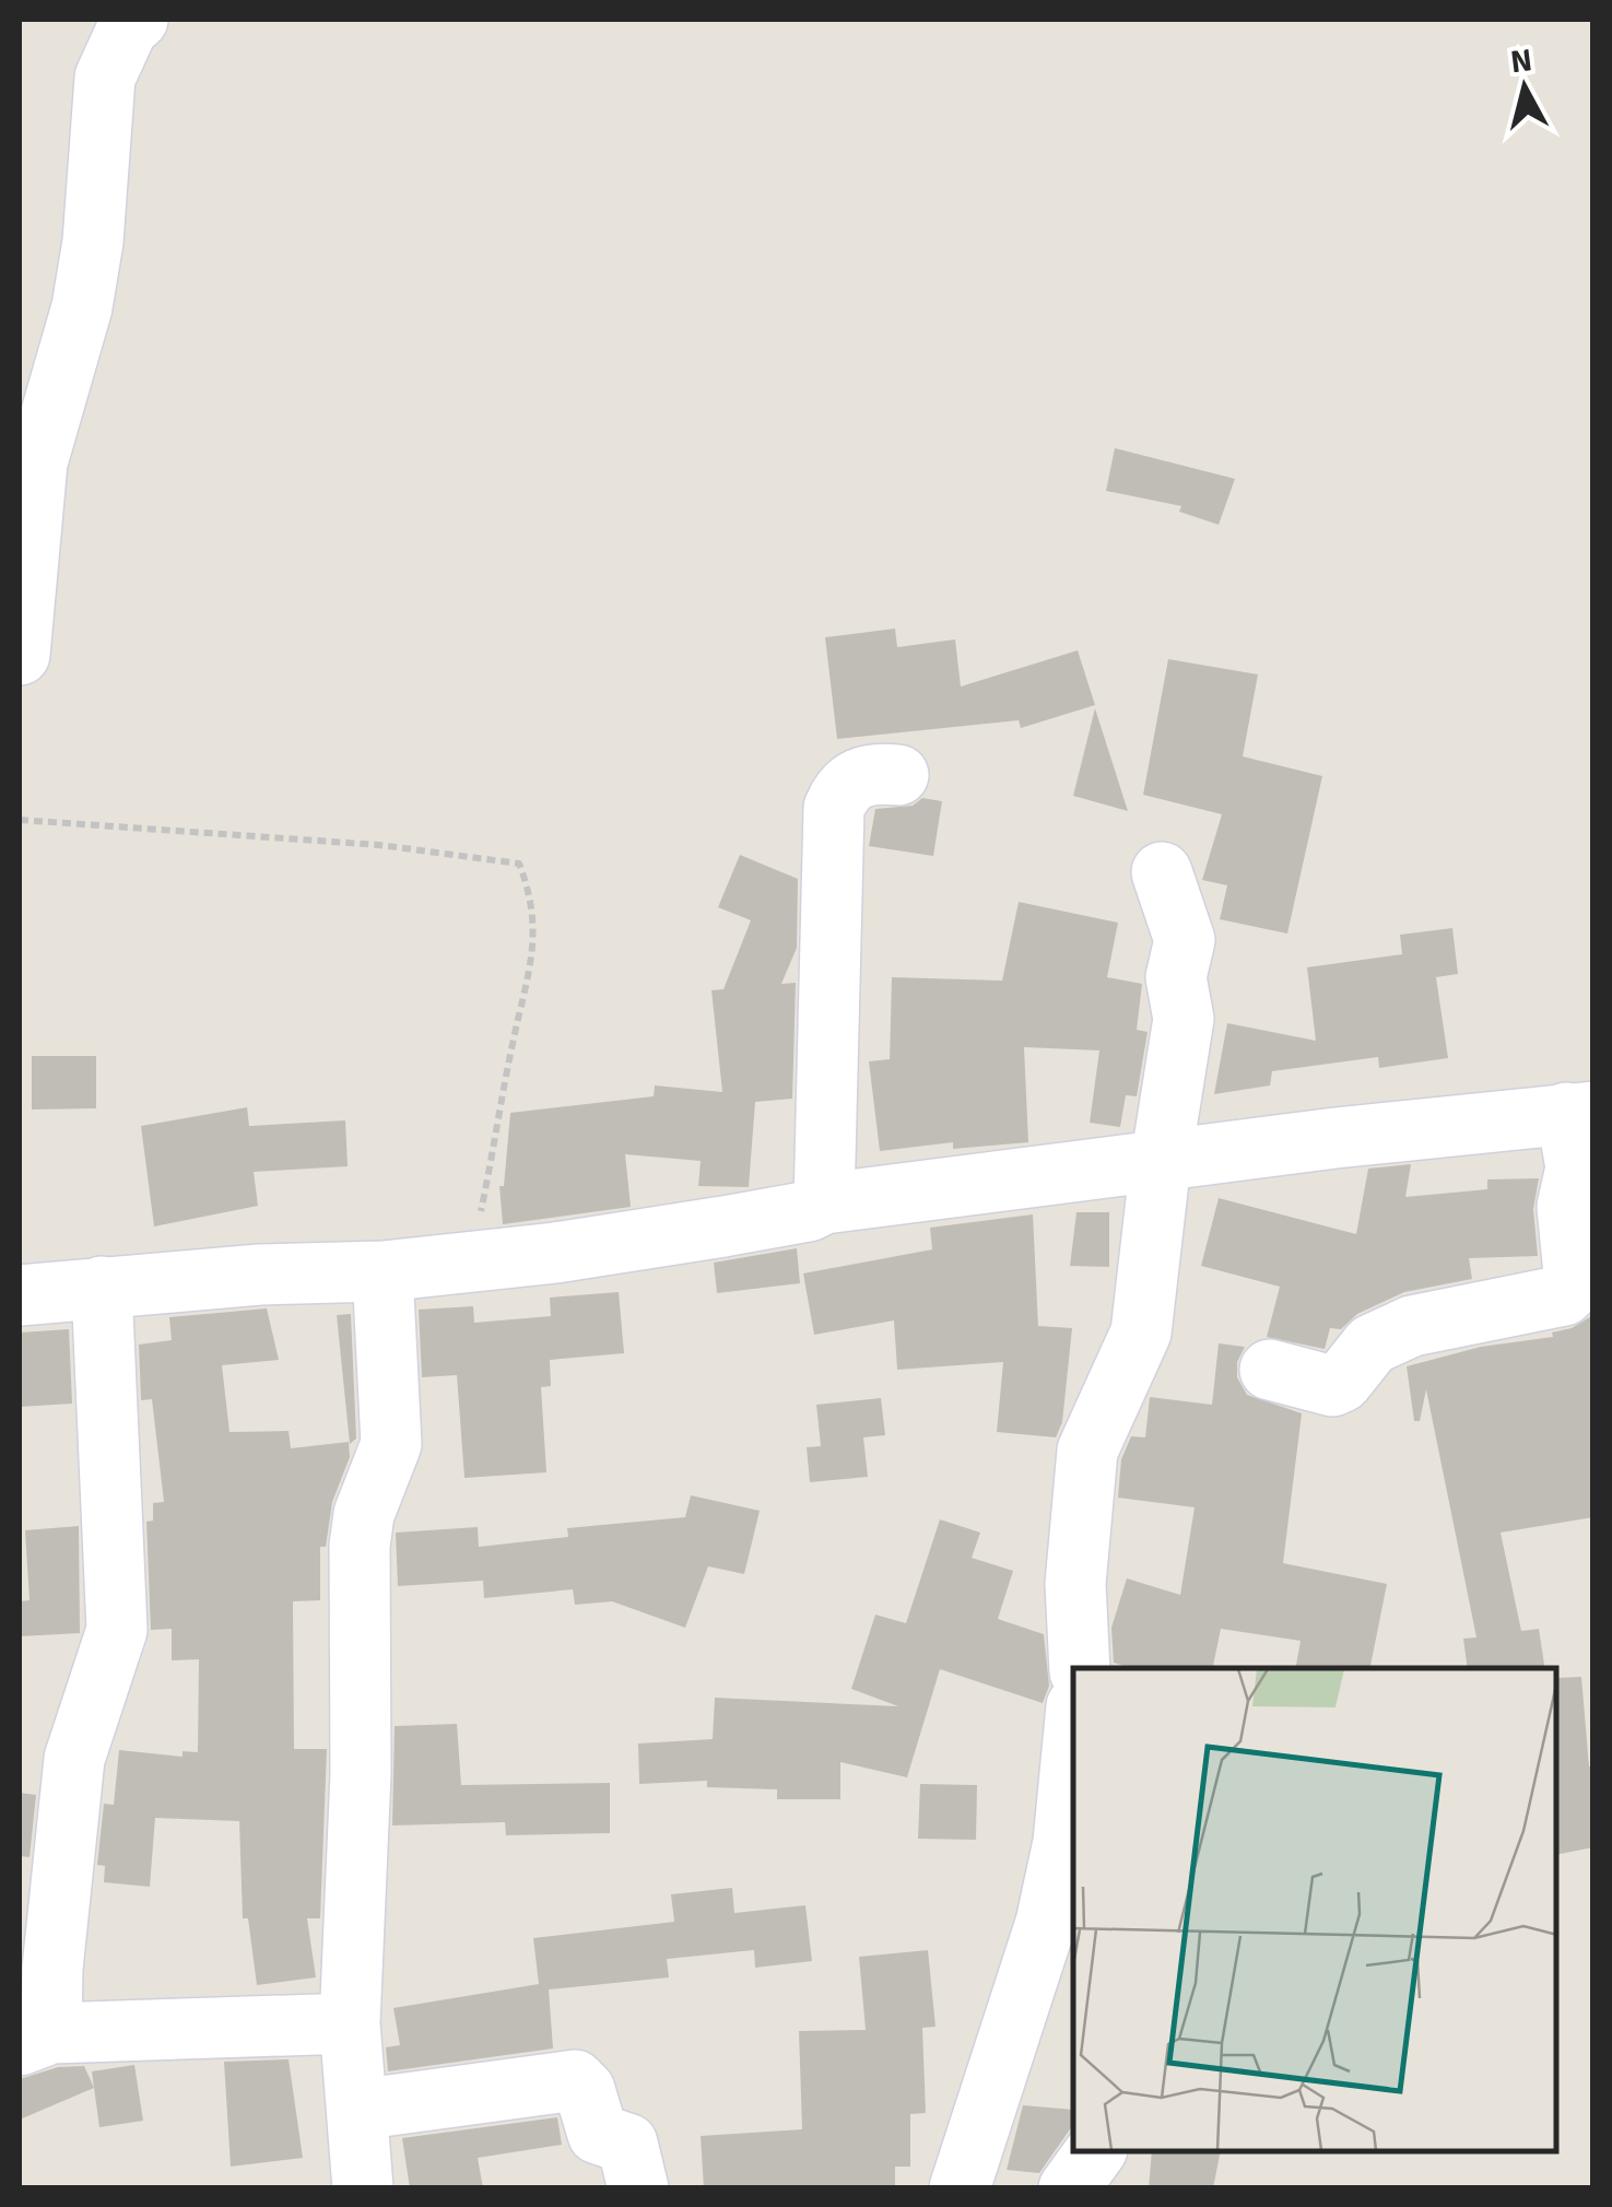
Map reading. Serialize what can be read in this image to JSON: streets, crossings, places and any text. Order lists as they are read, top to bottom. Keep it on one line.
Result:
{"north":"top"}
